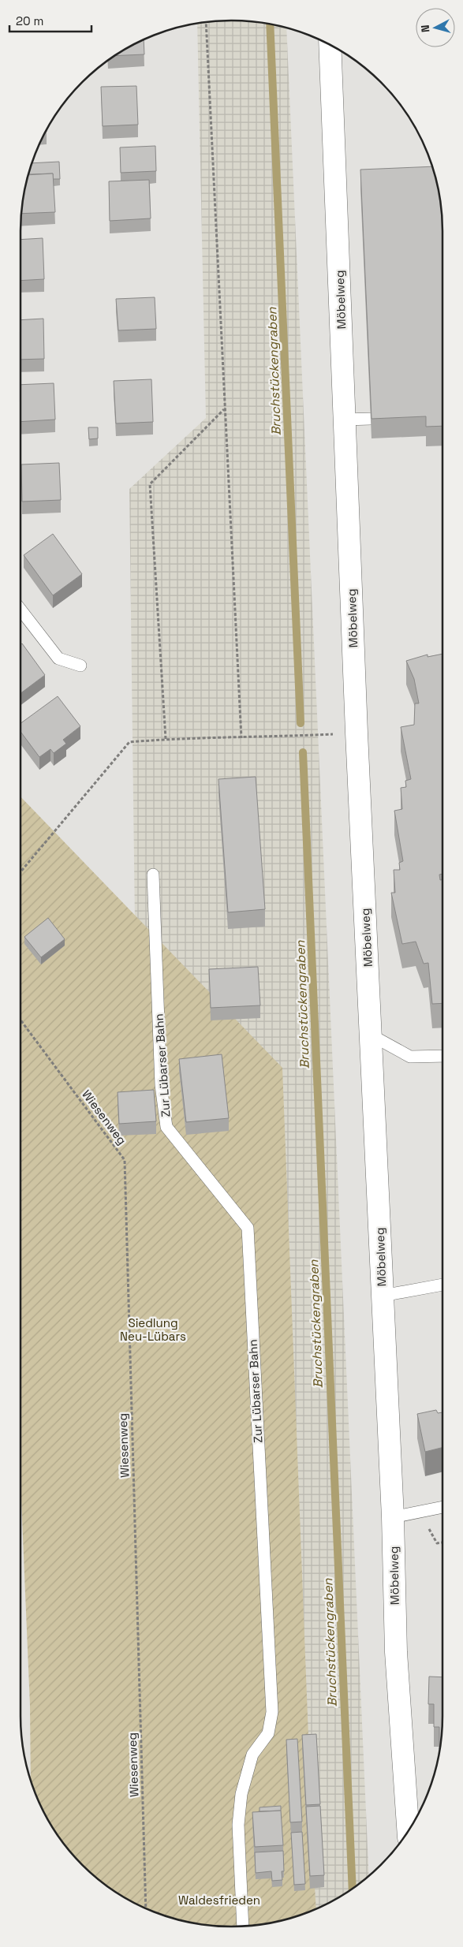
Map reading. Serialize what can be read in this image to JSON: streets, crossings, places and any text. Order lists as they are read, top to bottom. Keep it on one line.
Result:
{"streets":{"street":["Möbelweg"],"lane":["Zur Lübarser Bahn"],"path":["Wiesenweg"]},"water":["Bruchstückengraben"],"parks":["Siedlung Neu-Lübars","Waldesfrieden"],"scale_bar":"20 m","north":"left"}
